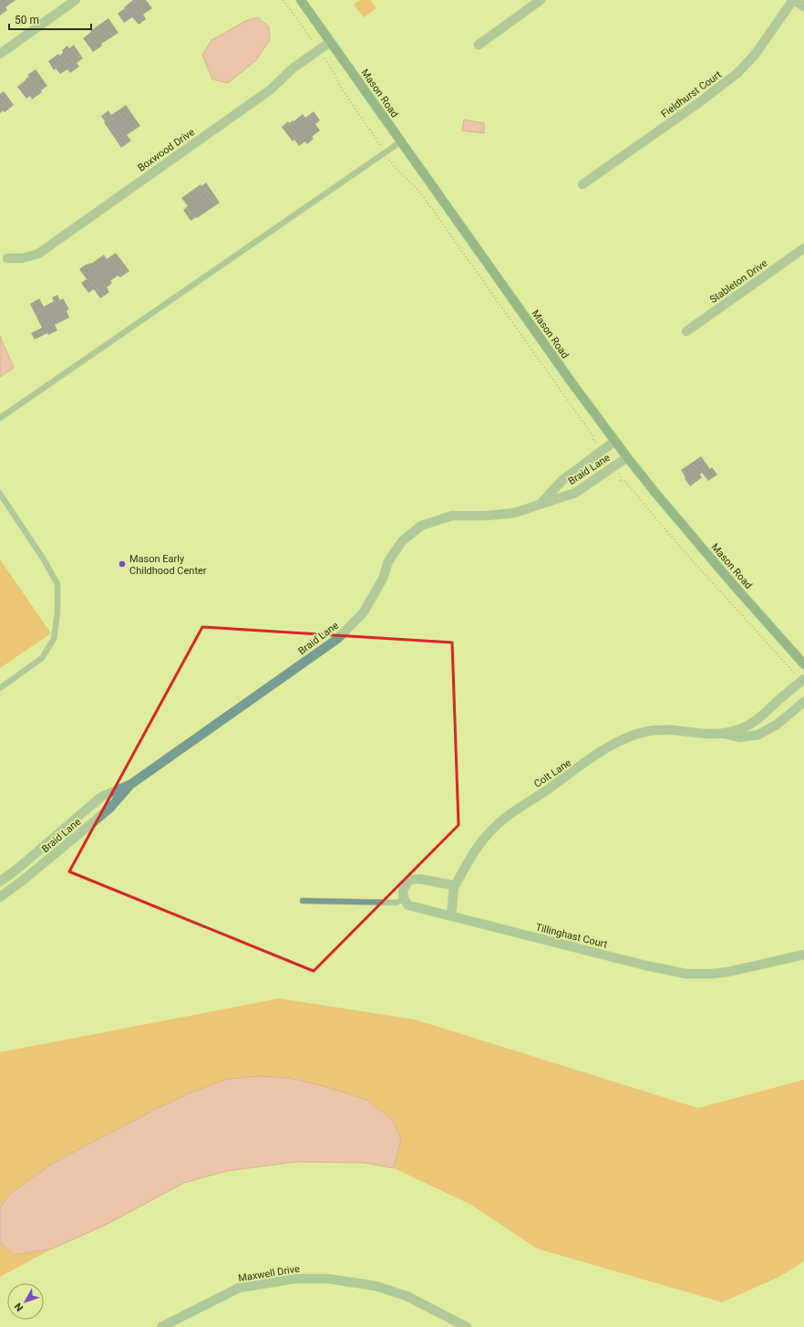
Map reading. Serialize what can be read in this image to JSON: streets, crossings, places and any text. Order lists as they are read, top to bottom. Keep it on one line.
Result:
{"streets":{"main road":["Mason Road"],"street":["Fieldhurst Court","Boxwood Drive","Stableton Drive","Braid Lane","Colt Lane","Tillinghast Court","Maxwell Drive"]},"crossings":[["Mason Road","Boxwood Drive"],["Mason Road","Braid Lane"],["Colt Lane","Tillinghast Court"]],"places":["Mason Early Childhood Center"],"scale_bar":"50 m","north":"bottom left"}
